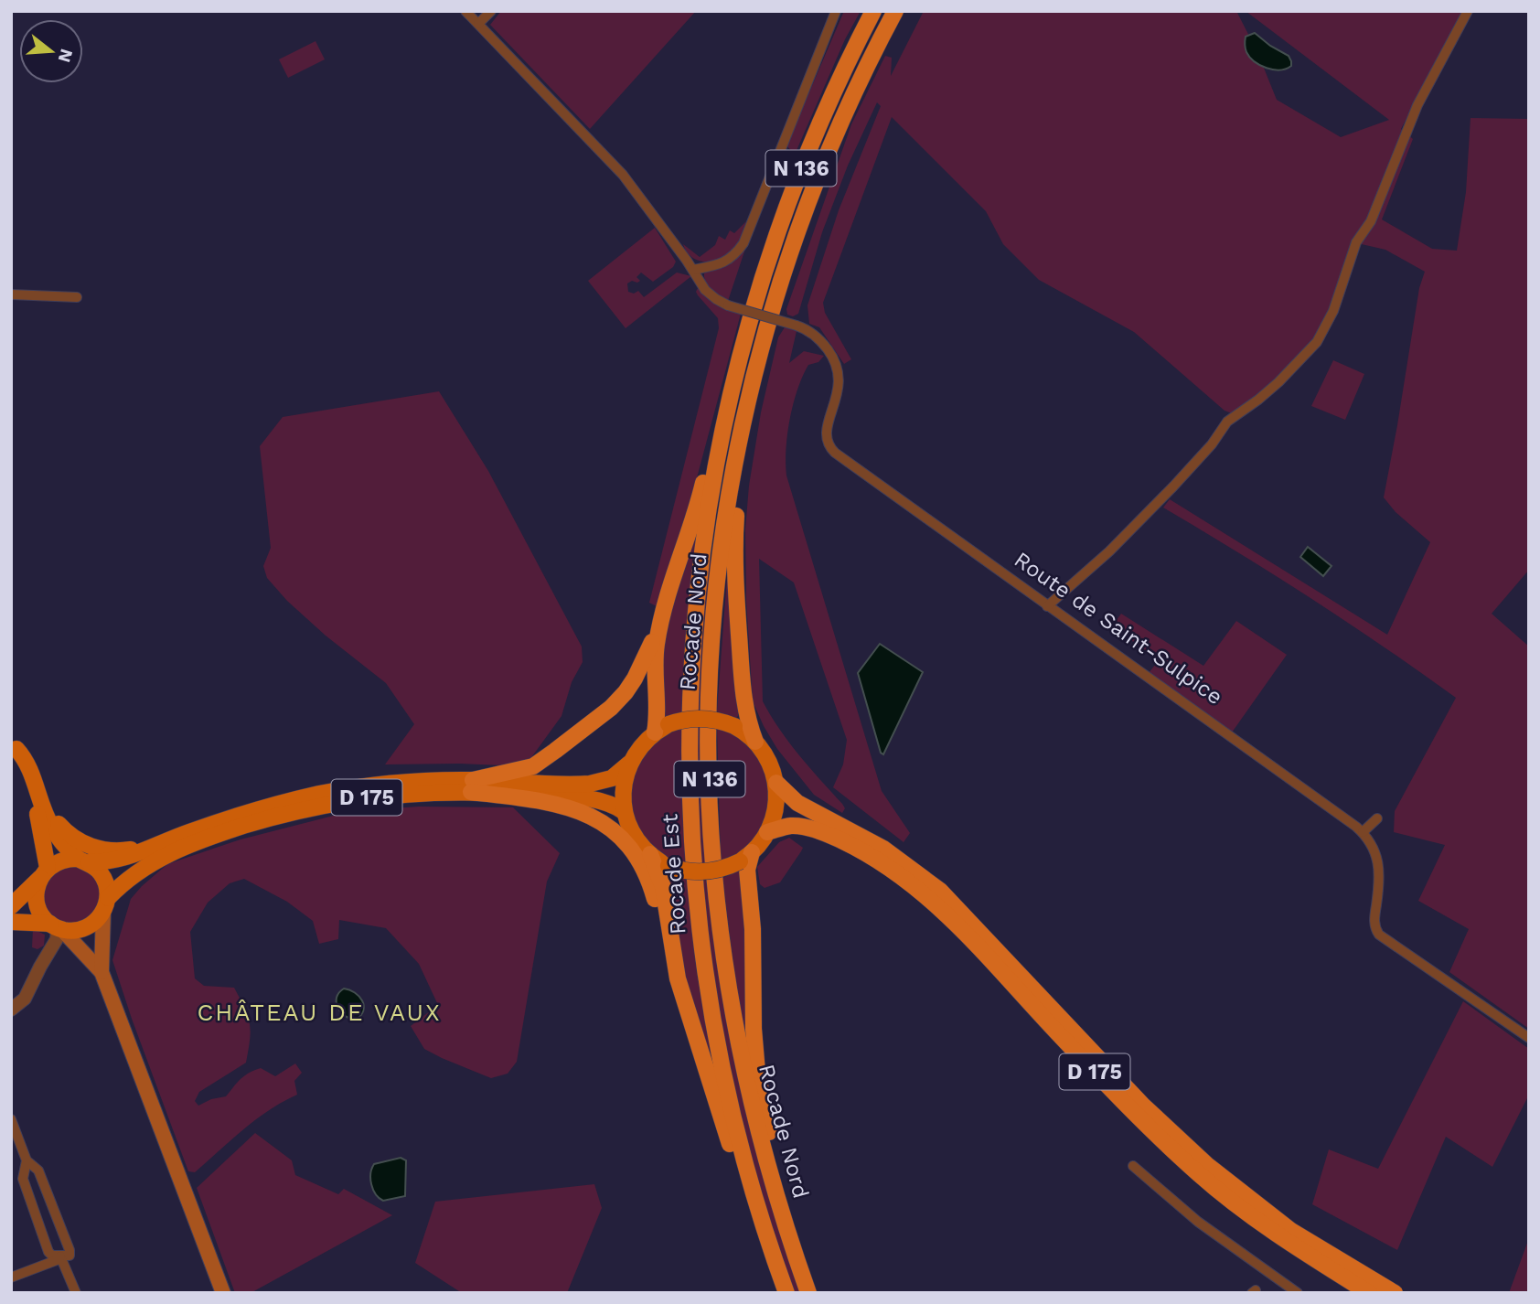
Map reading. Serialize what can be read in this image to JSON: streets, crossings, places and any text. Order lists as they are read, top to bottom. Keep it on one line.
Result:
{"streets":{"highway":["N 136","Rocade Nord","D 175","Rocade Est"],"street":["Route de Saint-Sulpice"]},"crossings":[["N 136","Rocade Nord"],["N 136","Rocade Est"]],"districts":["CHÂTEAU DE VAUX"],"north":"right"}
